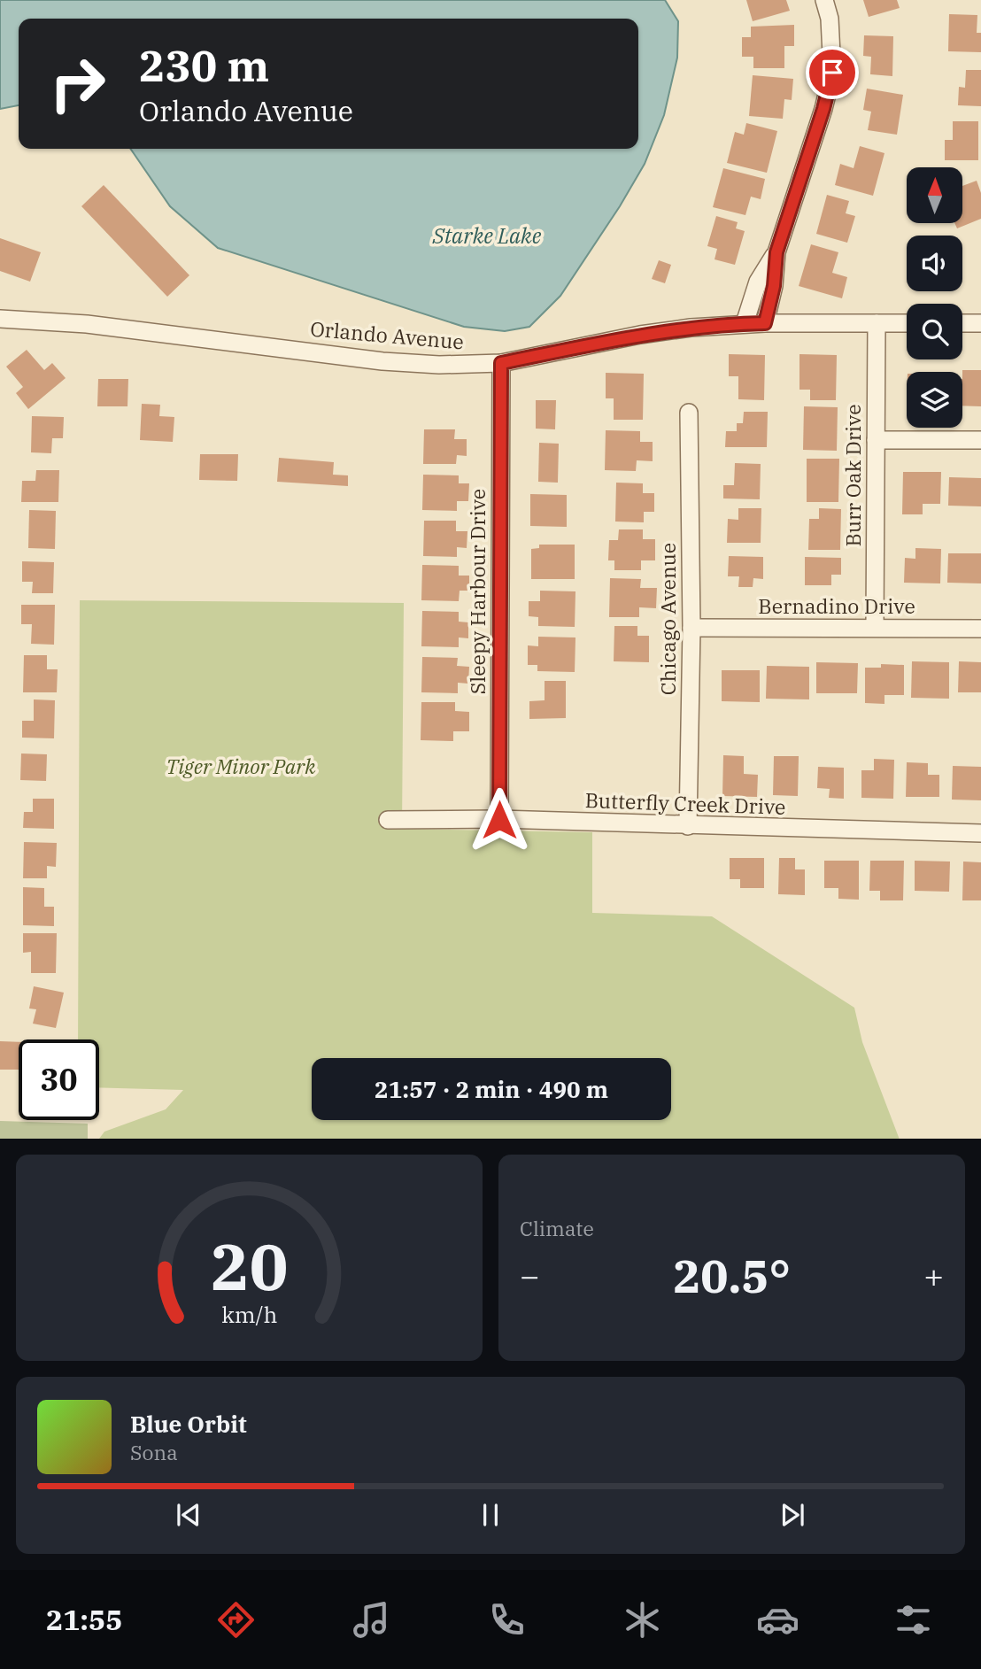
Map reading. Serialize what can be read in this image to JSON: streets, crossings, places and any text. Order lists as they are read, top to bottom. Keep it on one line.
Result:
{"streets":{"street":["Orlando Avenue","Burr Oak Drive","Sleepy Harbour Drive","Bernadino Drive","Chicago Avenue","Butterfly Creek Drive"]},"crossings":[["Orlando Avenue","Burr Oak Drive"],["Orlando Avenue","Sleepy Harbour Drive"],["Burr Oak Drive","Bernadino Drive"],["Sleepy Harbour Drive","Butterfly Creek Drive"],["Bernadino Drive","Chicago Avenue"],["Chicago Avenue","Butterfly Creek Drive"]],"water":["Starke Lake"],"parks":["Tiger Minor Park"],"north":"top","page":{"turn":["230 m","Orlando Avenue"],"limit":"30","trip":"21:57 · 2 min · 490 m","tile":"Climate","heat":["−","20.5°","+"],"song":["Blue Orbit","Sona"],"tabs":"21:55","gauge":["20","km/h"]}}
